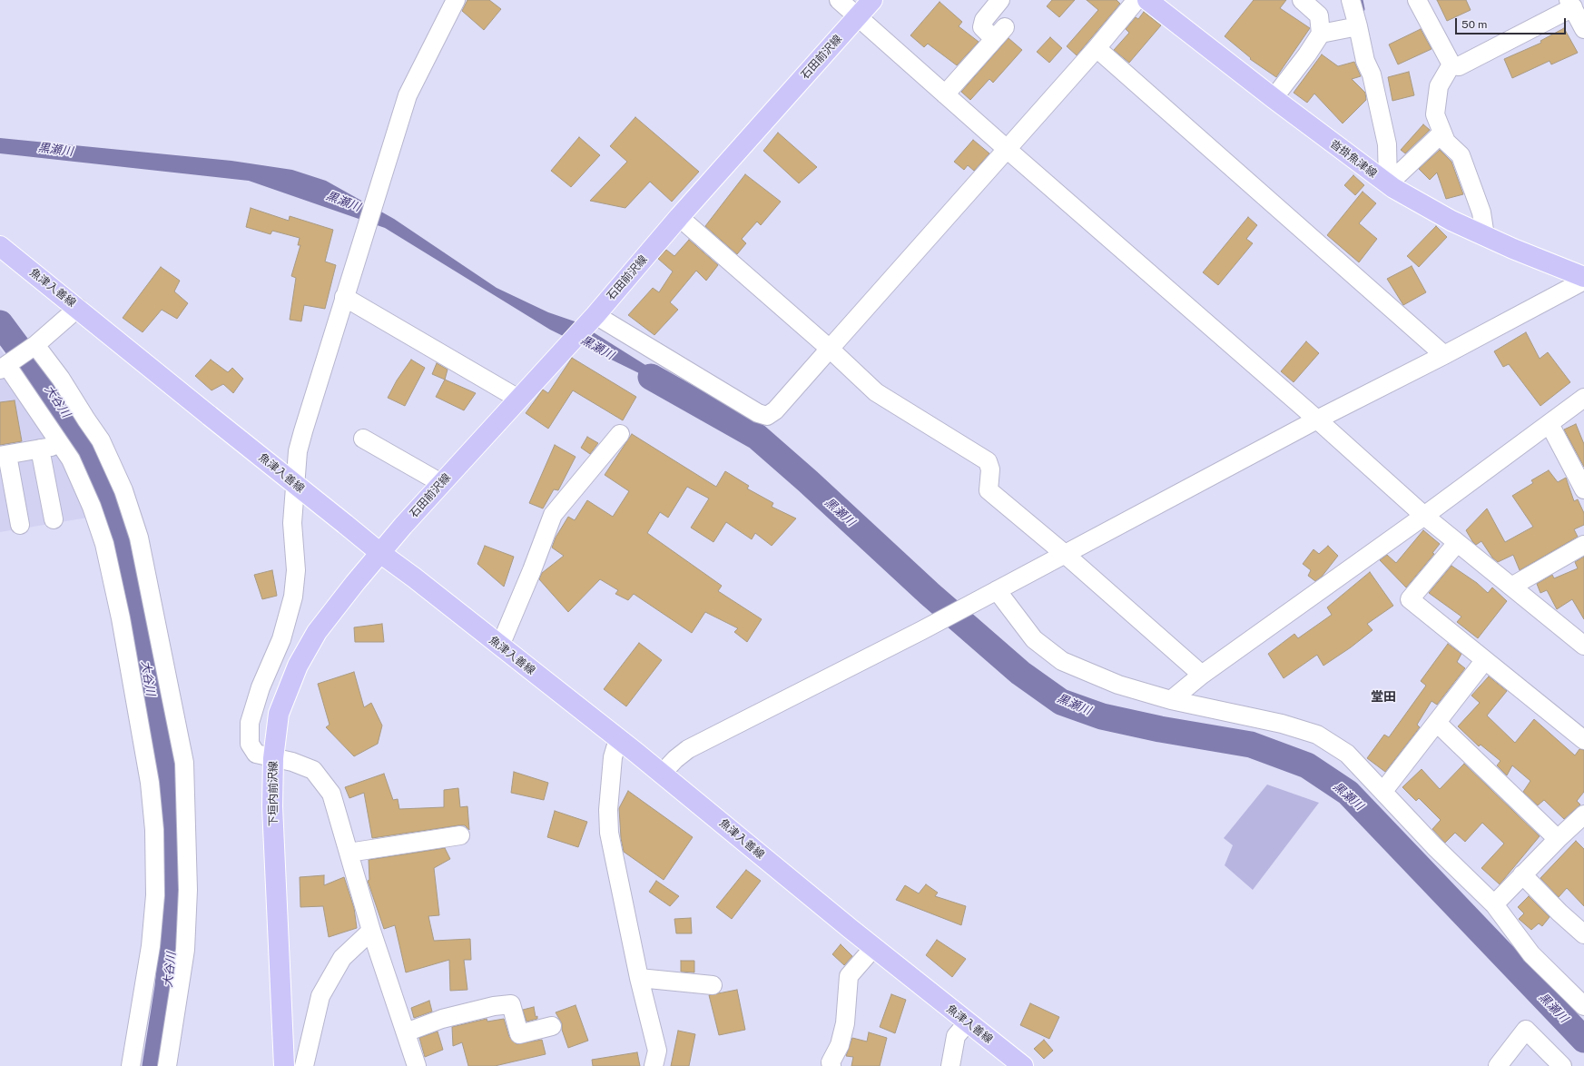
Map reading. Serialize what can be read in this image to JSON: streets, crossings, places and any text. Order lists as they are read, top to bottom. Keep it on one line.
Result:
{"streets":{"main road":["石田前沢線","沓掛魚津線","魚津入善線","下垣内前沢線"]},"crossings":[["石田前沢線","魚津入善線"],["石田前沢線","下垣内前沢線"],["魚津入善線","下垣内前沢線"]],"districts":["堂田"],"water":["黒瀬川","大谷川"],"scale_bar":"50 m"}
